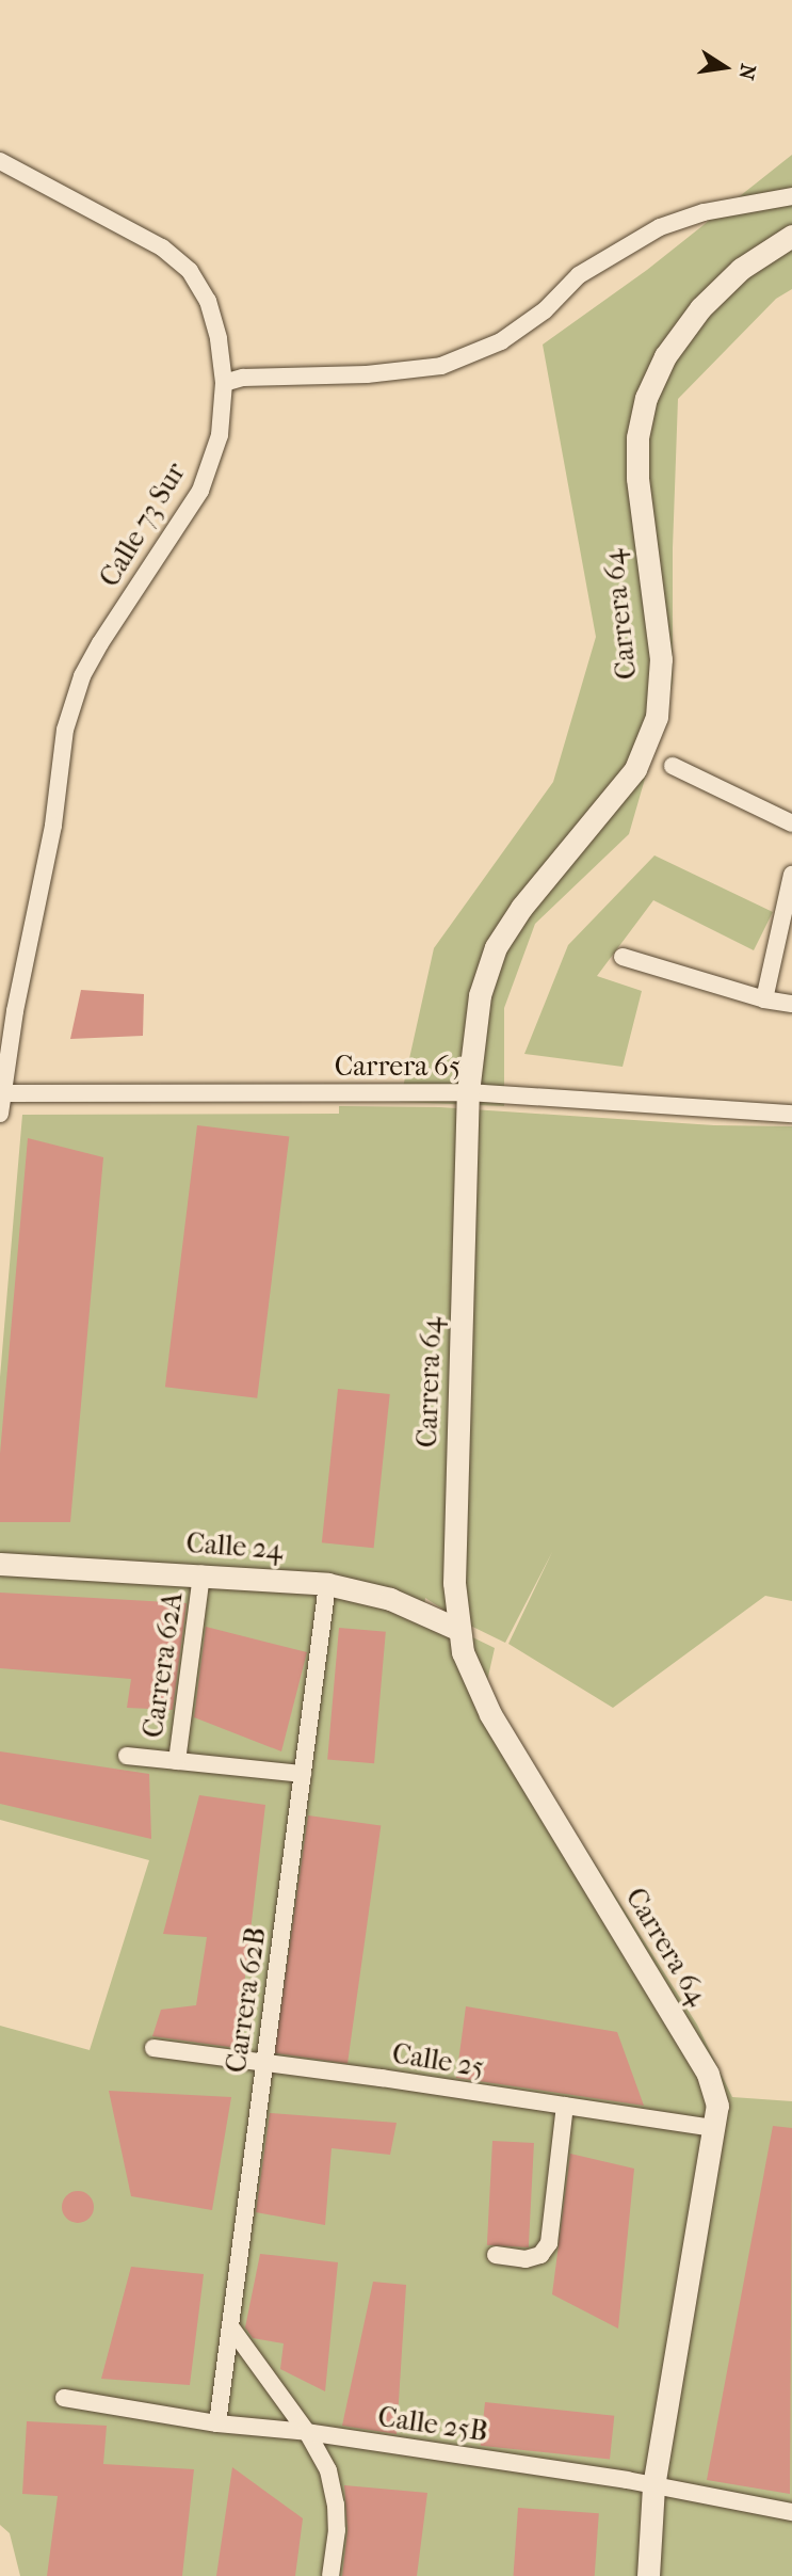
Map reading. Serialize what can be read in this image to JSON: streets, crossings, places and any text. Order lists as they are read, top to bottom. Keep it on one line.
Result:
{"streets":{"street":["Calle 73 Sur","Carrera 64","Carrera 65","Calle 24","Carrera 62A","Carrera 62B","Calle 25","Calle 25B"]},"crossings":[["Calle 73 Sur","Carrera 65"],["Carrera 64","Carrera 65"],["Carrera 64","Calle 24"],["Carrera 64","Calle 25"],["Carrera 64","Calle 25B"],["Calle 24","Carrera 62A"],["Calle 24","Carrera 62B"],["Carrera 62B","Calle 25"],["Carrera 62B","Calle 25B"]],"north":"right"}
